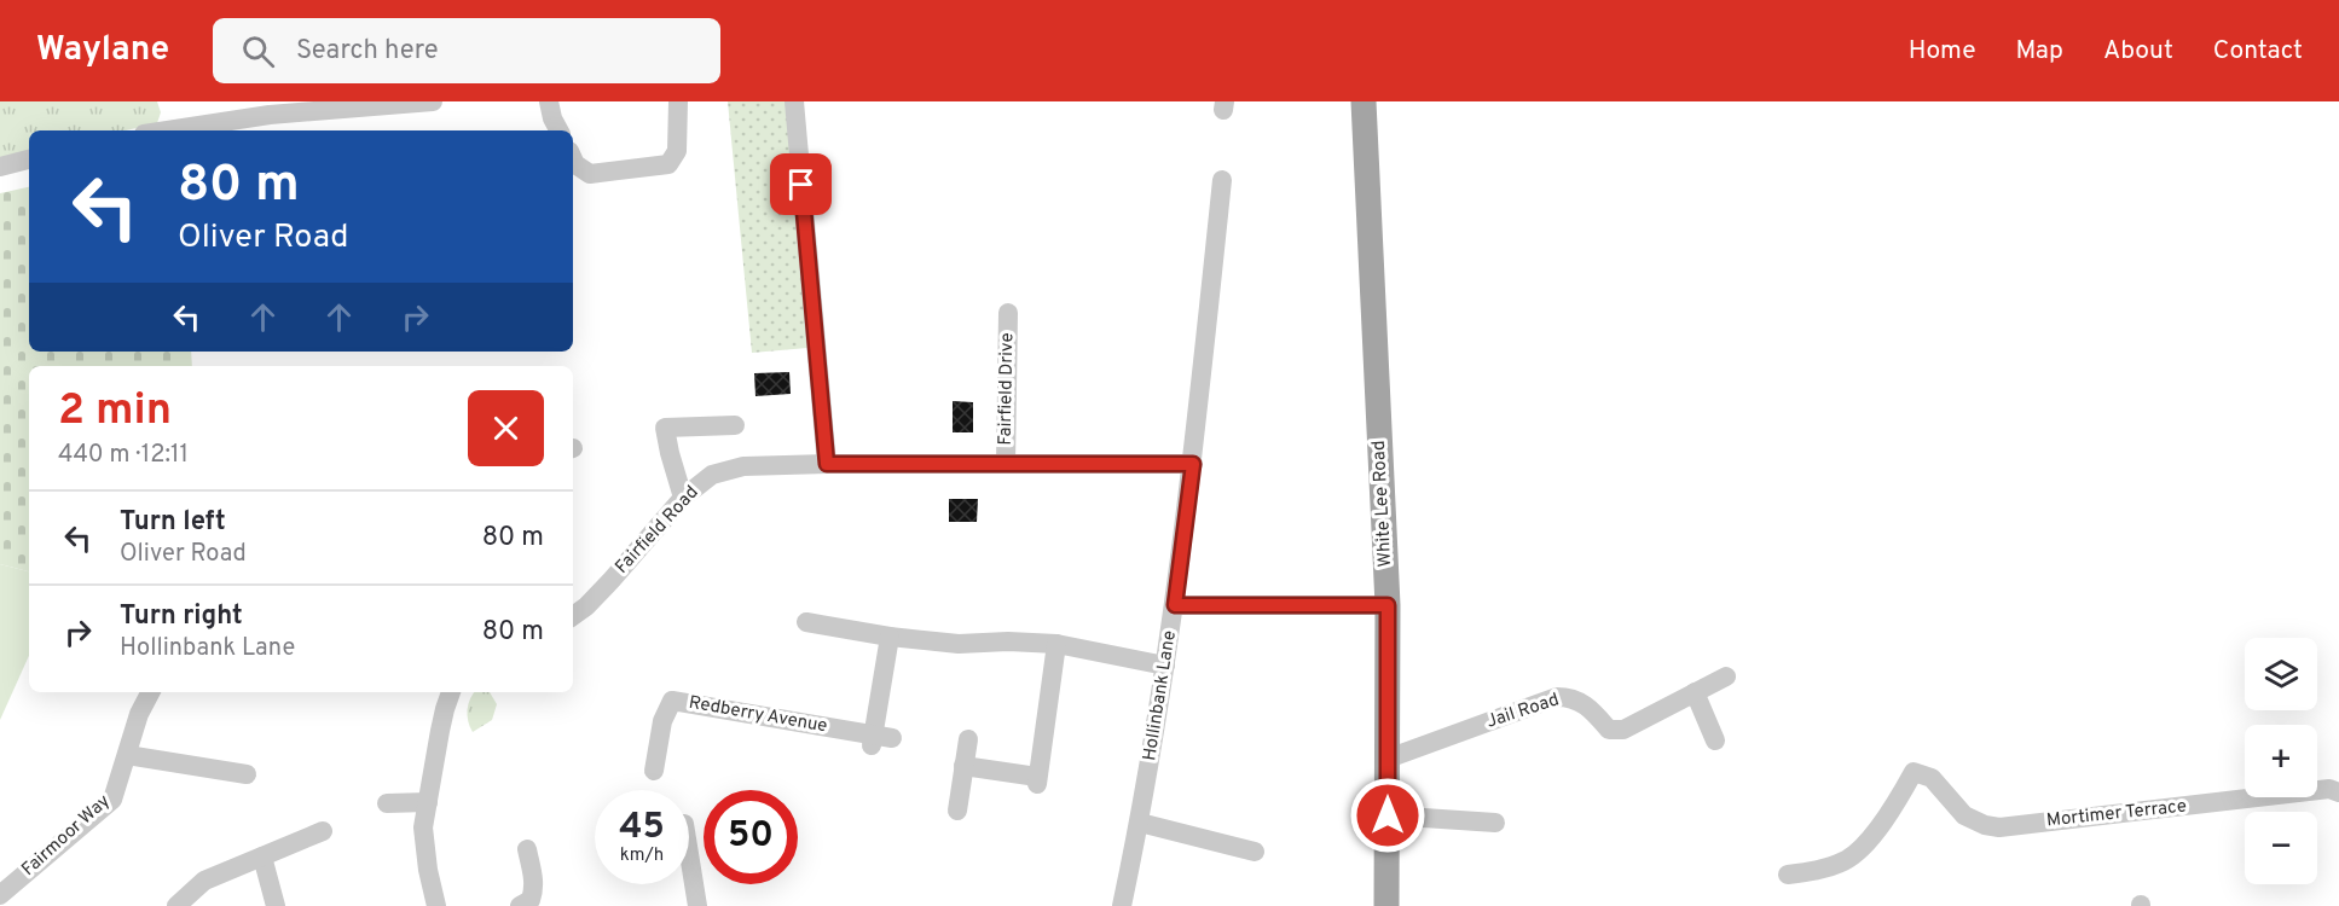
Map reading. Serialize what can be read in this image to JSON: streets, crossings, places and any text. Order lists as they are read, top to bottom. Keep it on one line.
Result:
{"streets":{"main road":["White Lee Road"],"street":["Fairfield Drive","Fairfield Road","Hollinbank Lane","Jail Road","Redberry Avenue","Mortimer Terrace","Fairmoor Way"]},"crossings":[["Fairfield Drive","Fairfield Road"],["White Lee Road","Jail Road"],["Fairfield Road","Hollinbank Lane"]],"page":{"header":"Waylane","search":"Search here","nav":["Home","Map","About","Contact"],"turn":["80 m","Oliver Road"],"heading":["2 min","440 m · 12:11"],"list":[{"name":"Turn left","note":"Oliver Road","value":"80 m"},{"name":"Turn right","note":"Hollinbank Lane","value":"80 m"}],"map_buttons":["+","−"],"speed":"45 km/h","limit":"50"}}
